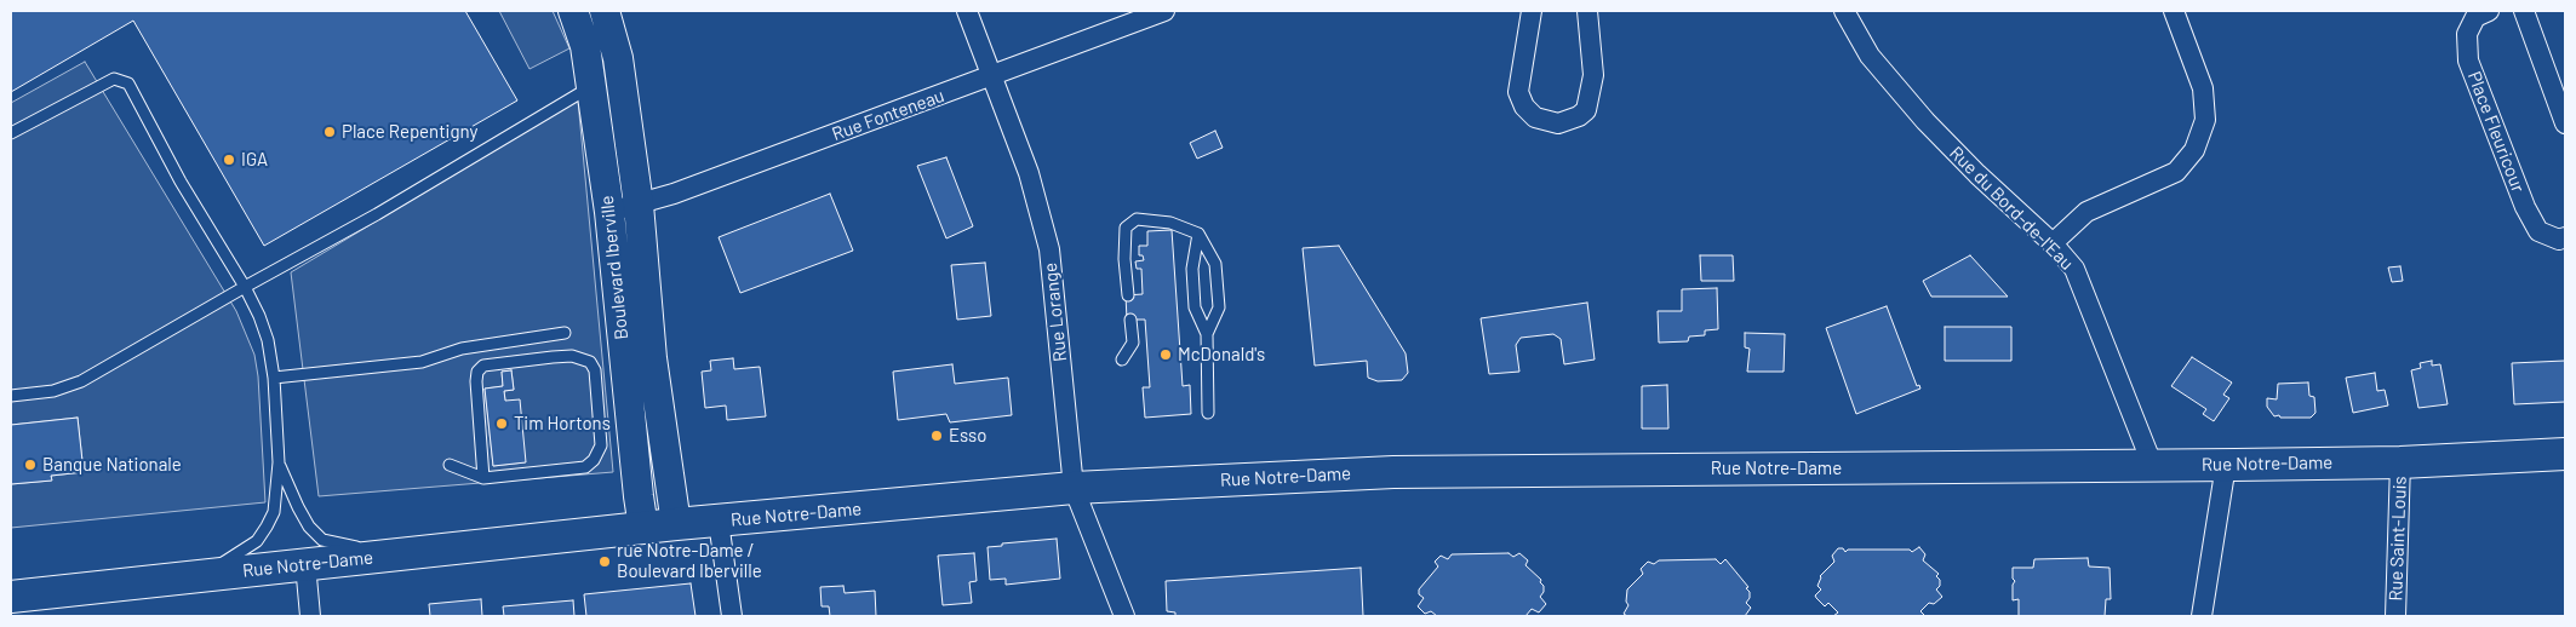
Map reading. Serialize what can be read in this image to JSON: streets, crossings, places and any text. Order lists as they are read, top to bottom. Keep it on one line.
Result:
{"streets":{"main road":["Rue Notre-Dame"],"street":["Rue Fonteneau","Place Fleuricour","Rue du Bord-de-l'Eau","Boulevard Iberville","Rue Lorange","Rue Saint-Louis"]},"crossings":[["Rue Fonteneau","Boulevard Iberville"],["Rue Fonteneau","Rue Lorange"],["Rue du Bord-de-l'Eau","Rue Notre-Dame"],["Boulevard Iberville","Rue Notre-Dame"],["Rue Lorange","Rue Notre-Dame"],["Rue Notre-Dame","Rue Saint-Louis"]],"places":["Place Repentigny","IGA","McDonald's","Tim Hortons","Esso","Banque Nationale","rue Notre-Dame / Boulevard Iberville"]}
